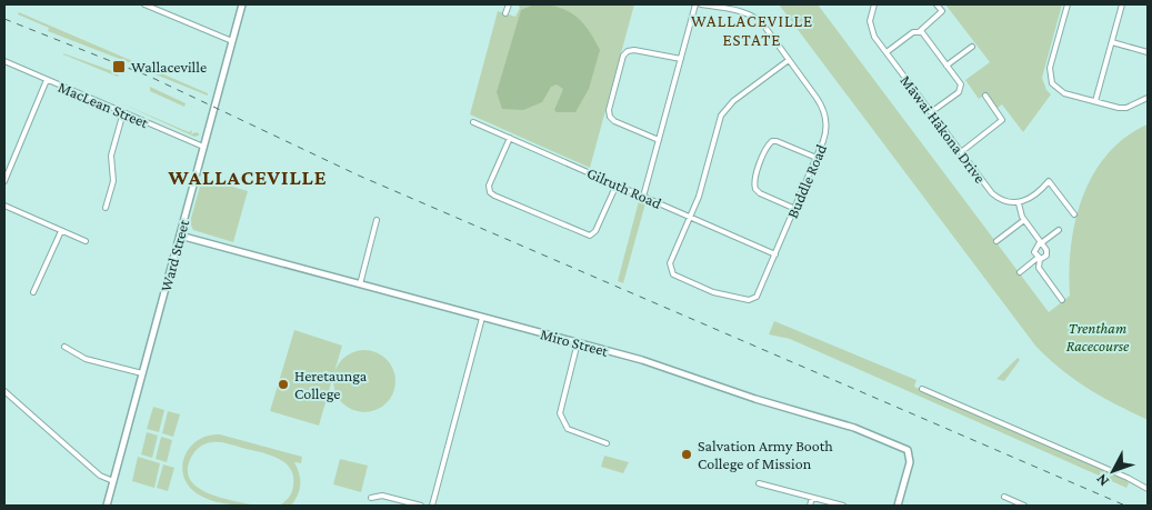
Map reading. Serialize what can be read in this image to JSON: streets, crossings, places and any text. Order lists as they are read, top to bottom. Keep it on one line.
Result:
{"streets":{"street":["MacLean Street","Māwai Hākona Drive","Buddle Road","Gilruth Road","Ward Street","Miro Street"]},"crossings":[["MacLean Street","Ward Street"],["Buddle Road","Gilruth Road"],["Ward Street","Miro Street"]],"districts":["WALLACEVILLE ESTATE","WALLACEVILLE"],"parks":["Trentham Racecourse"],"places":{"transit":["Wallaceville"],"other":["Heretaunga College","Salvation Army Booth College of Mission"]},"north":"bottom left"}
